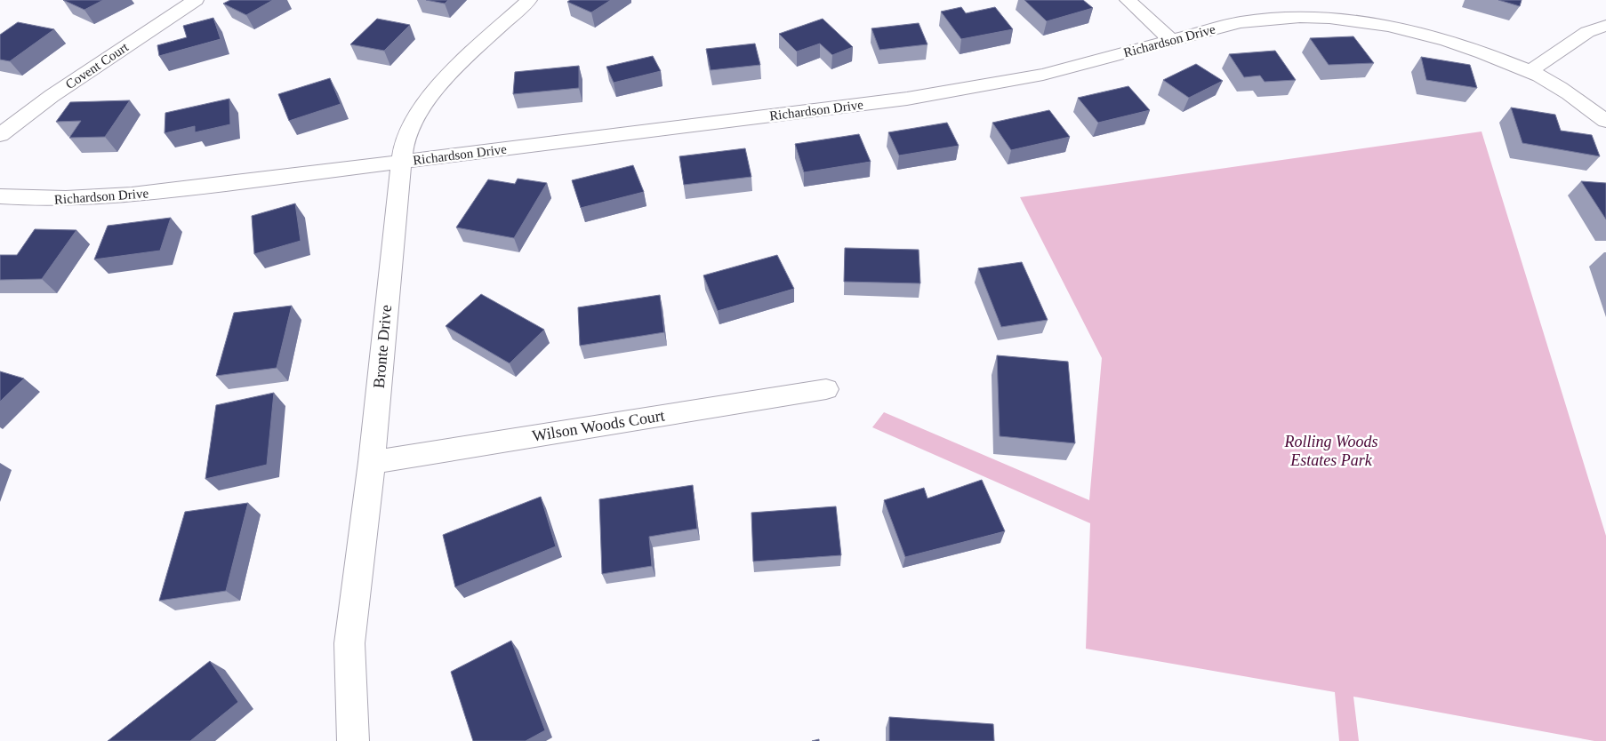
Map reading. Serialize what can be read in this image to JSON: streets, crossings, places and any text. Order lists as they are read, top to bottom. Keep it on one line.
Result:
{"streets":{"street":["Richardson Drive","Covent Court","Bronte Drive","Wilson Woods Court"]},"crossings":[["Richardson Drive","Bronte Drive"],["Bronte Drive","Wilson Woods Court"]],"parks":["Rolling Woods Estates Park"]}
